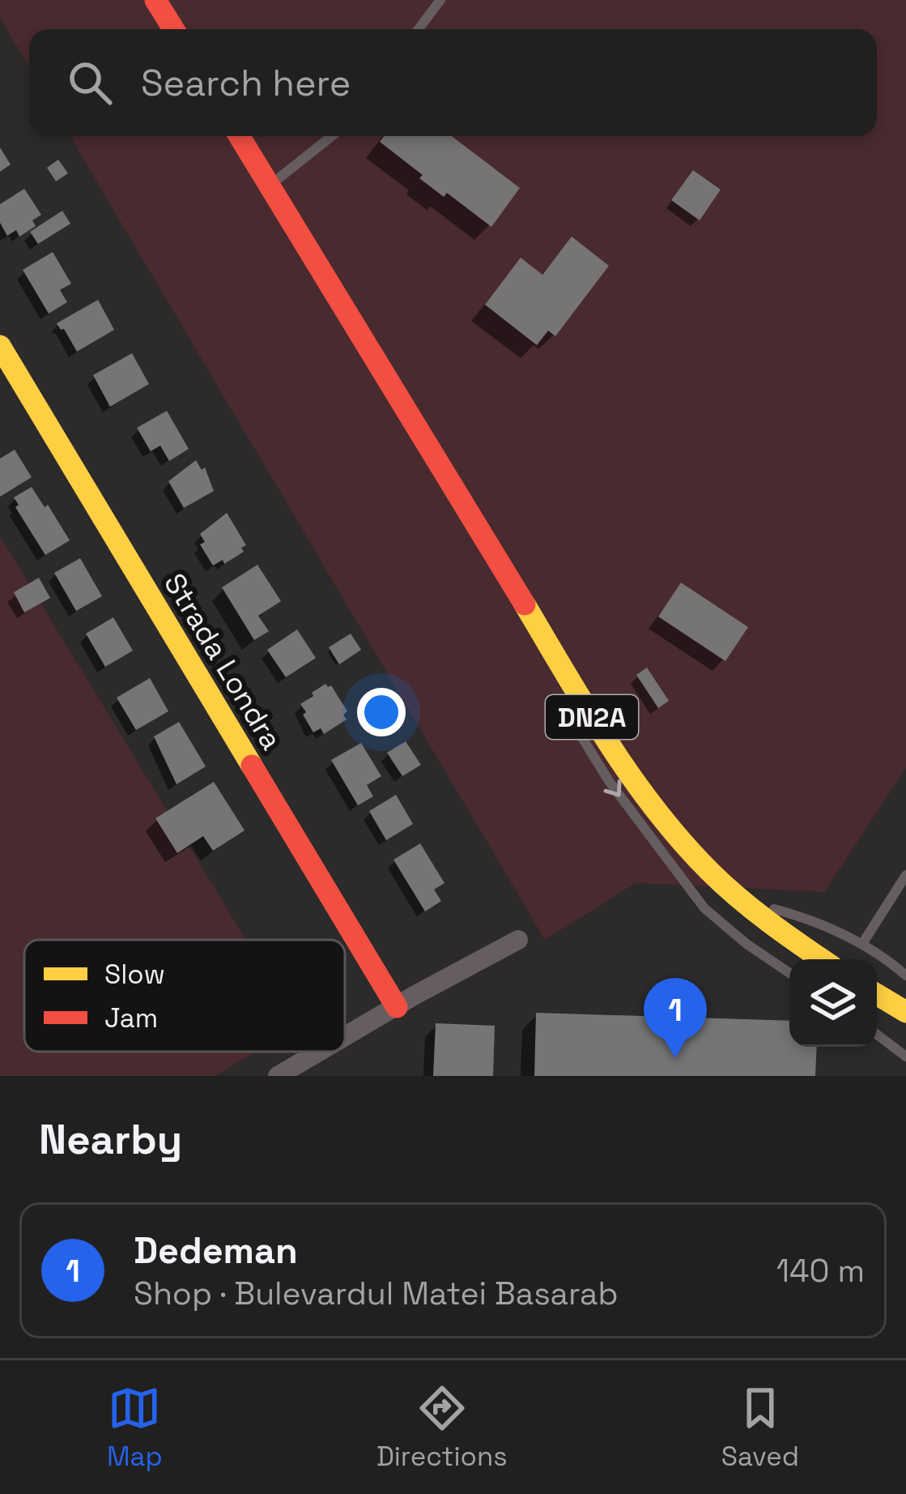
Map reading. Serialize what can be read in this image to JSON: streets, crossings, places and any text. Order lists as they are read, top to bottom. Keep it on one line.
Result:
{"streets":{"main road":["Strada Londra","DN2A"]},"legend":["Slow","Jam"],"page":{"search":"Search here","pins":"1","heading":"Nearby","list":[{"mark":"1","name":"Dedeman","note":"Shop · Bulevardul Matei Basarab","value":"140 m"}],"nav":["Map","Directions","Saved"]}}
